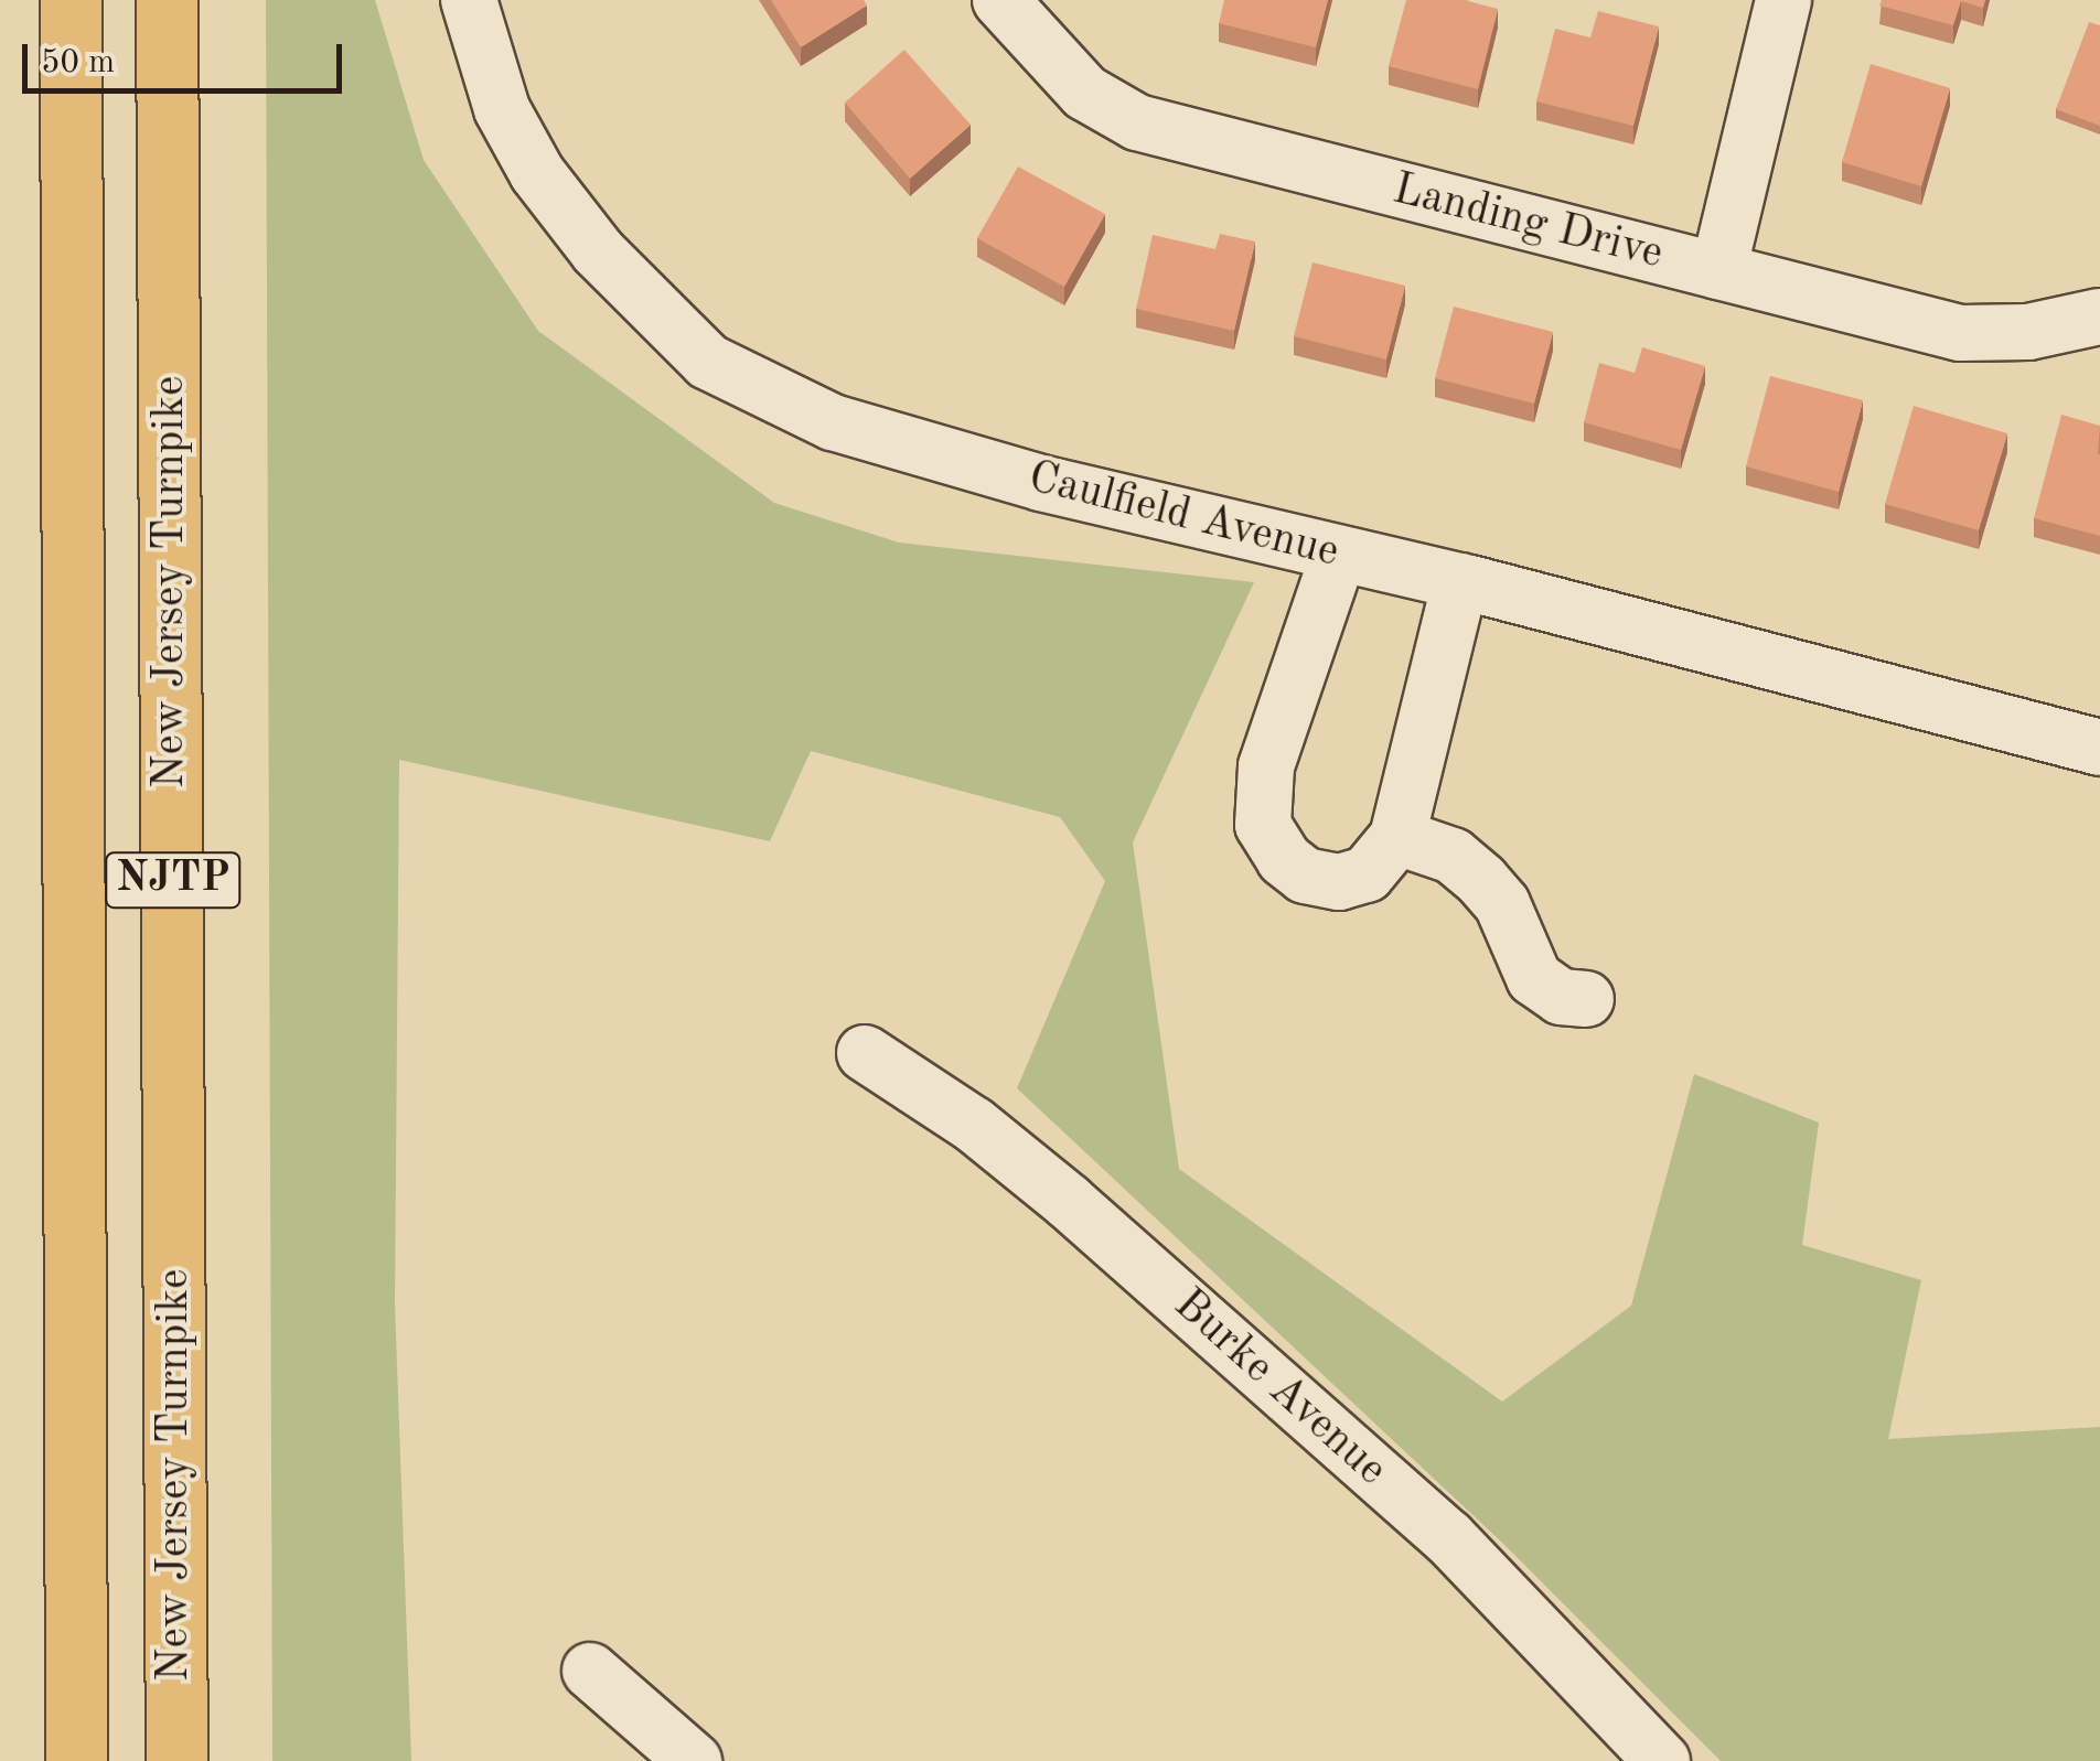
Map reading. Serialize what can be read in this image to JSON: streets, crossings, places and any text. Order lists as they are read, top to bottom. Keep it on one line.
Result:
{"streets":{"highway":["New Jersey Turnpike","NJTP"],"street":["Landing Drive","Caulfield Avenue","Burke Avenue"]},"scale_bar":"50 m"}
